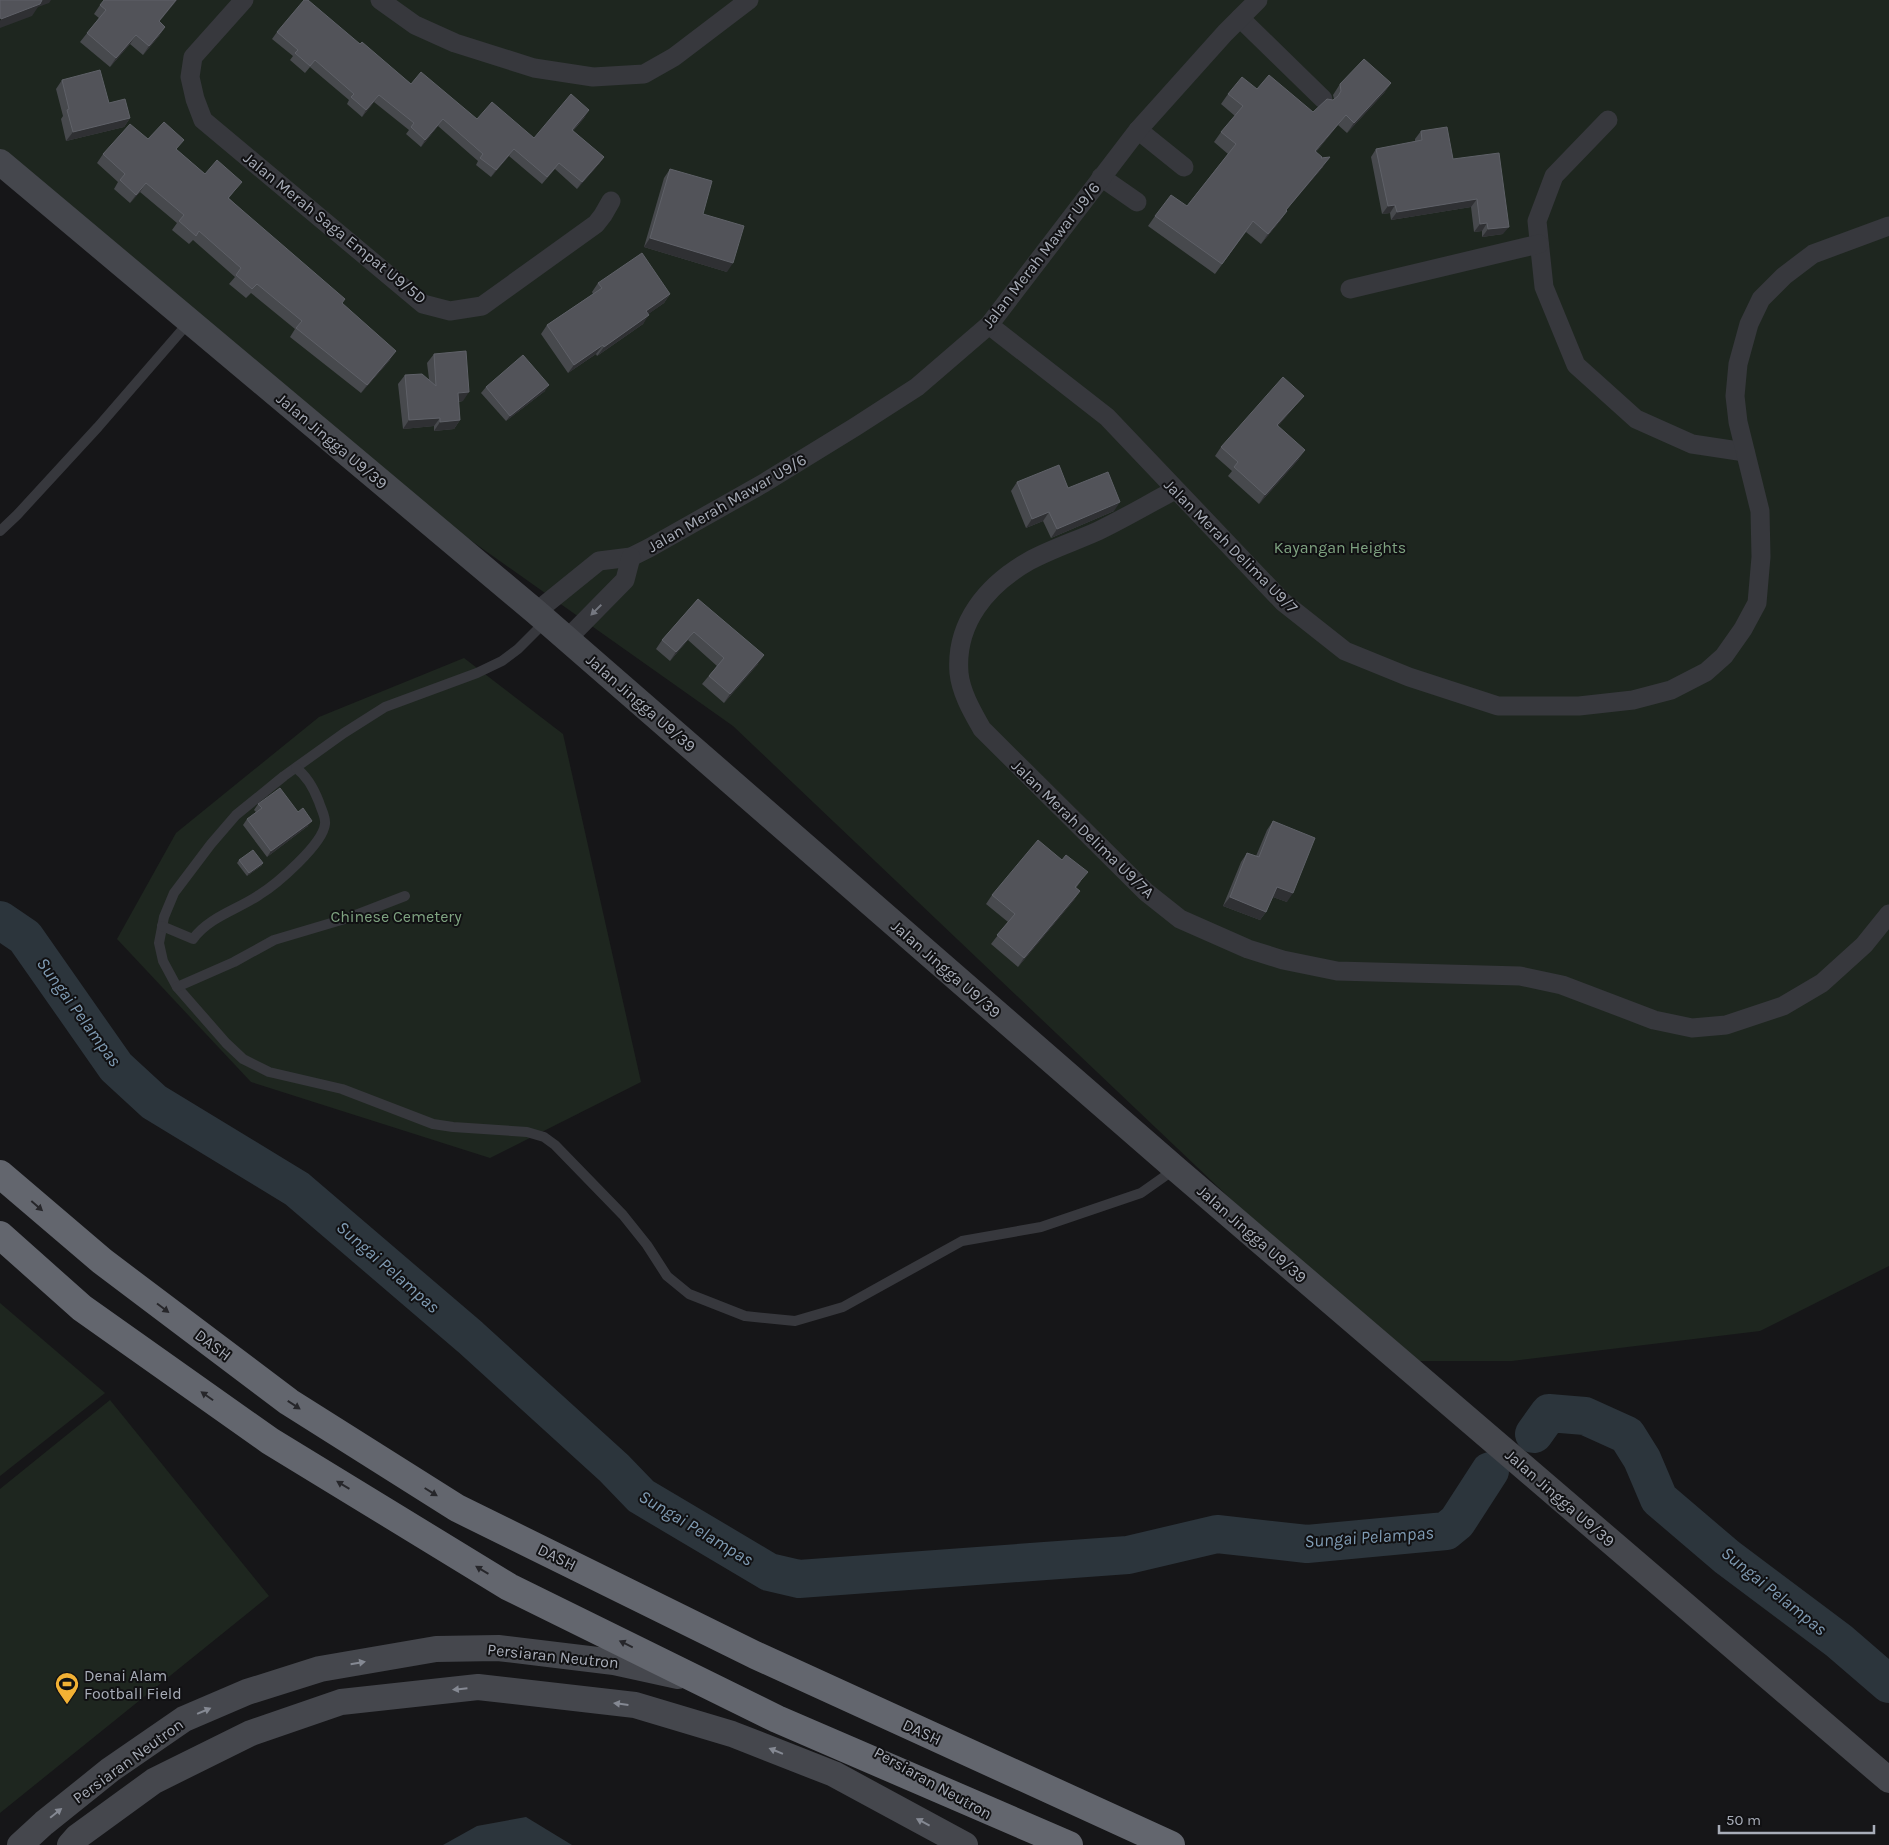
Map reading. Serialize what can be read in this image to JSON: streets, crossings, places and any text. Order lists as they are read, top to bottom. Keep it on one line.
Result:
{"streets":{"highway":["DASH"],"street":["Jalan Merah Saga Empat U9/5D","Jalan Merah Mawar U9/6","Jalan Jingga U9/39","Jalan Merah Delima U9/7","Jalan Merah Delima U9/7A","Persiaran Neutron"]},"crossings":[["Jalan Merah Mawar U9/6","Jalan Merah Delima U9/7"],["Jalan Merah Delima U9/7","Jalan Merah Delima U9/7A"]],"water":["Sungai Pelampas"],"parks":["Kayangan Heights","Chinese Cemetery"],"places":{"sports":["Denai Alam Football Field"]},"scale_bar":"50 m"}
